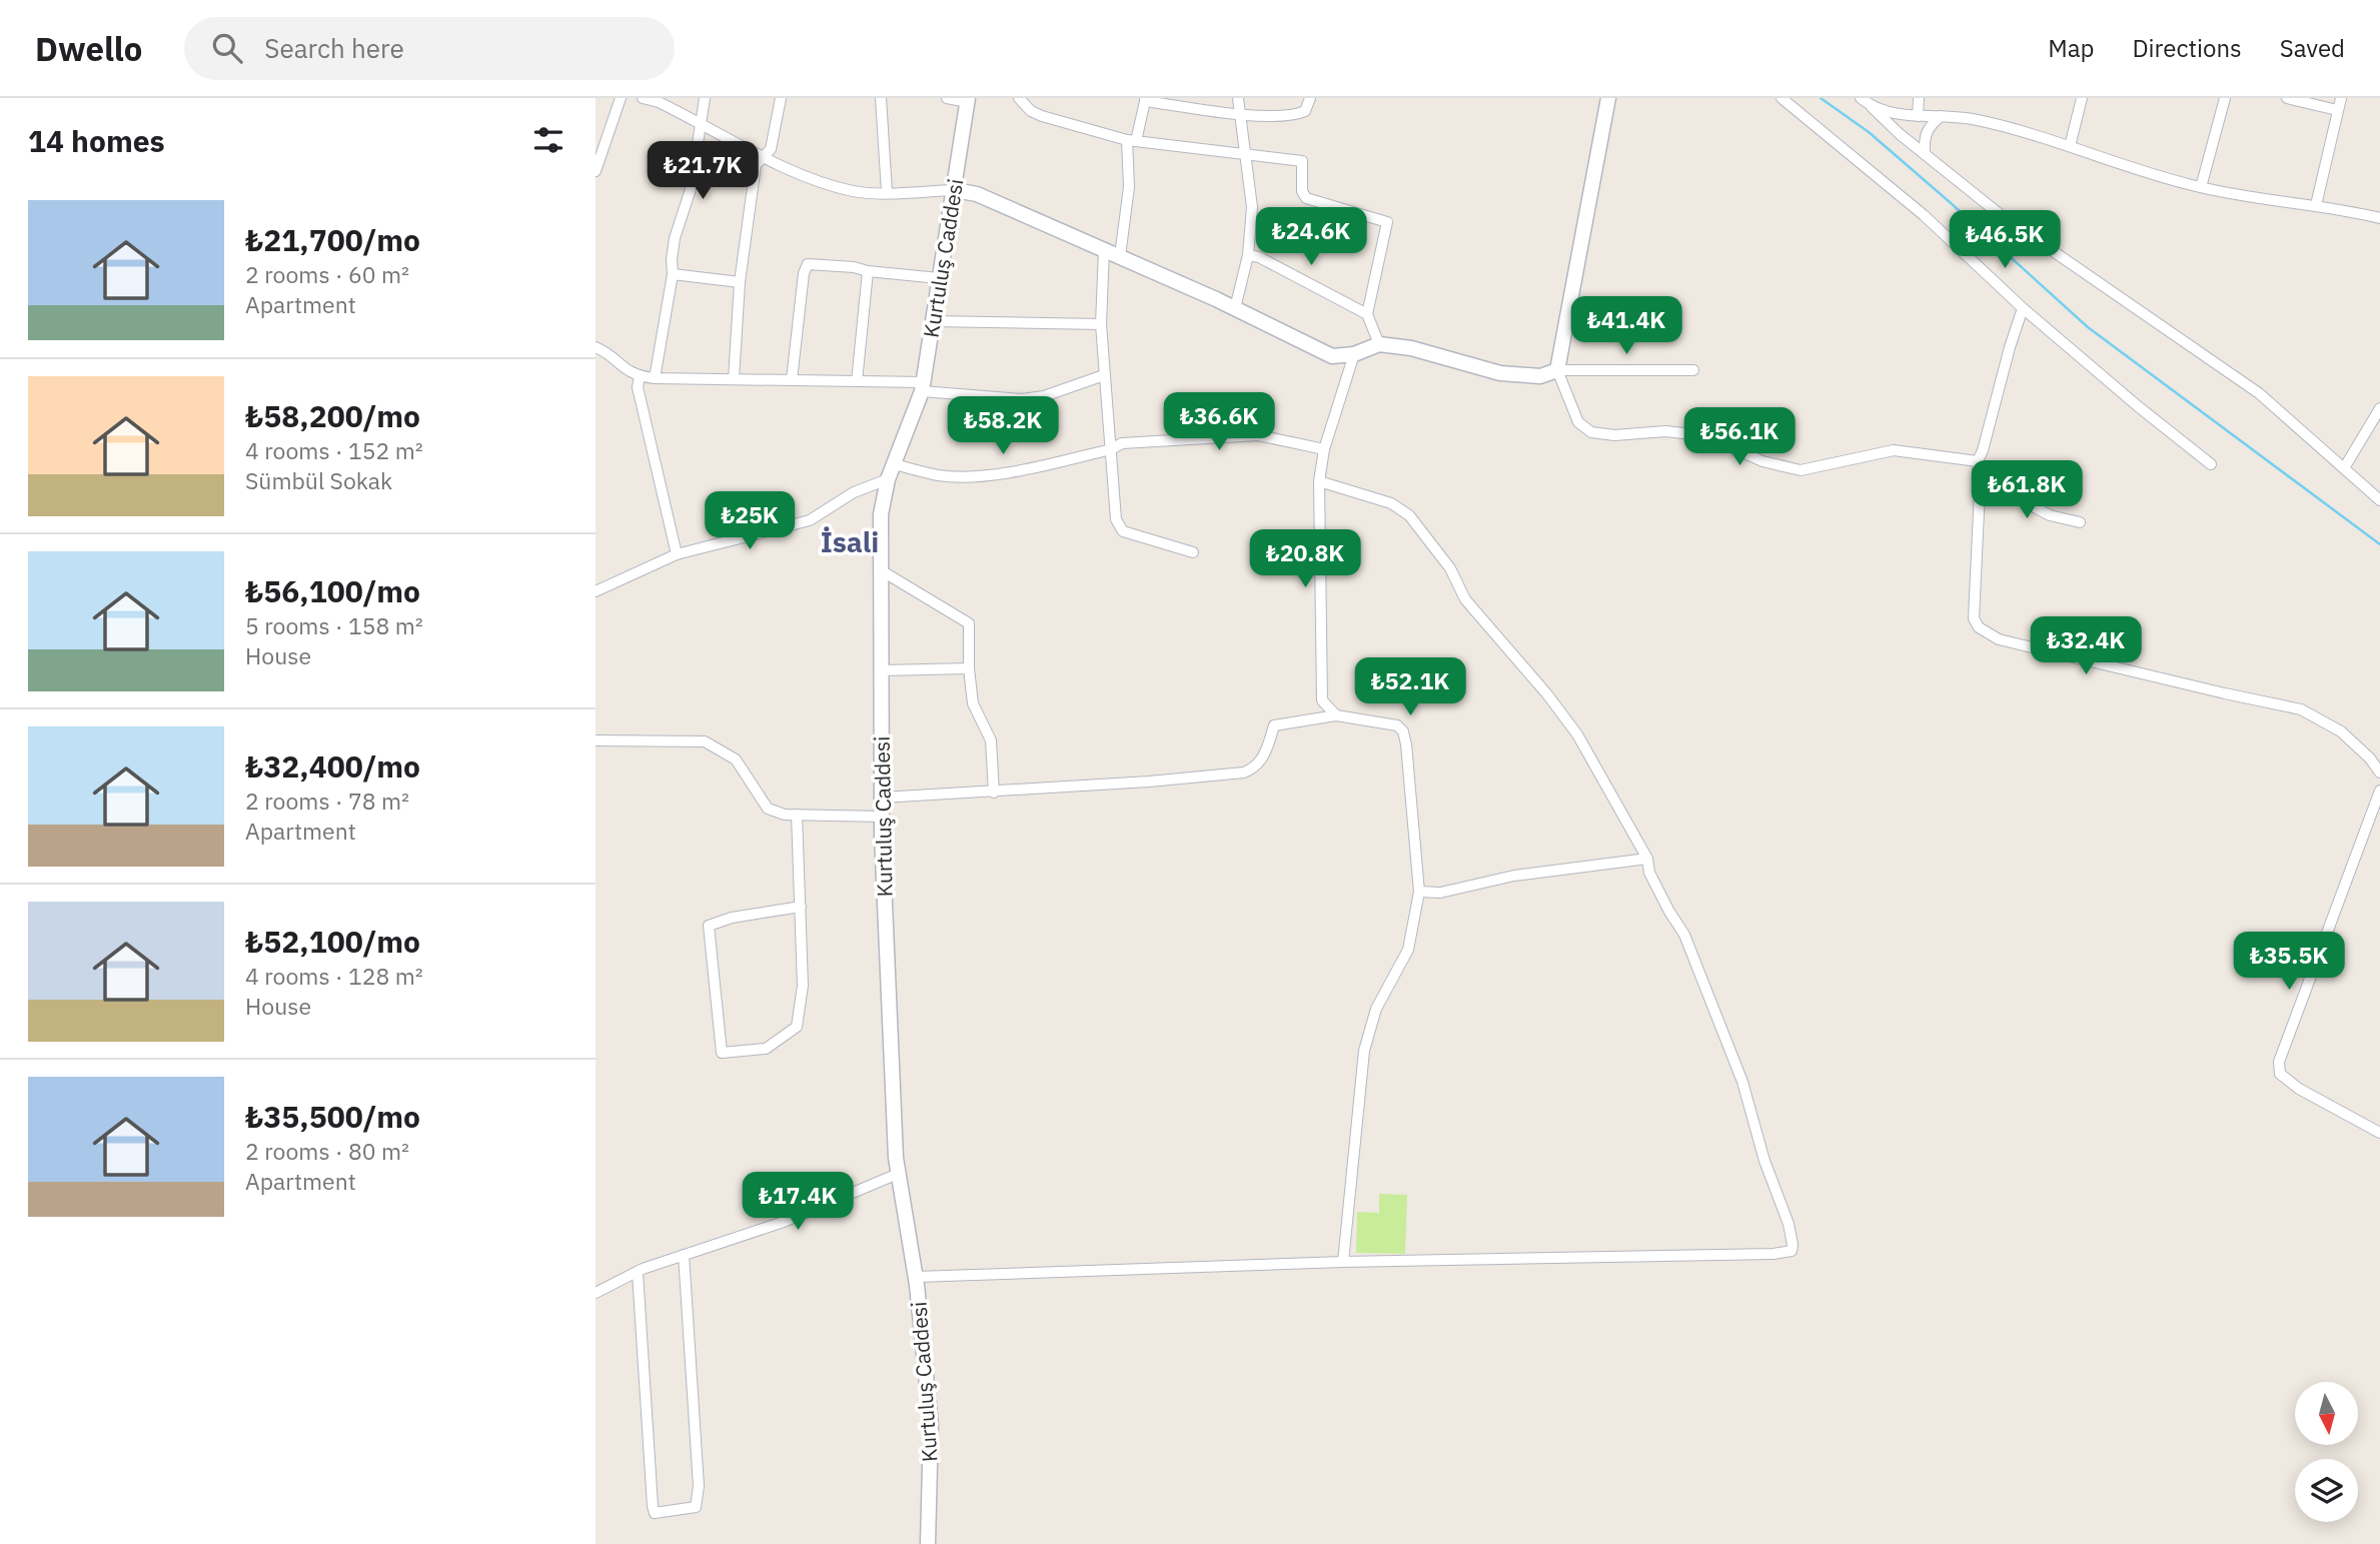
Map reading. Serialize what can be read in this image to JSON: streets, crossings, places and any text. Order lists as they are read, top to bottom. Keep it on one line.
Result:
{"streets":{"main road":["Kurtuluş Caddesi"]},"districts":["İsali"],"north":"bottom","page":{"header":"Dwello","search":"Search here","nav":["Map","Directions","Saved"],"heading":"14 homes","price":["₺21.7K","₺24.6K","₺46.5K","₺41.4K","₺36.6K","₺58.2K","₺56.1K","₺61.8K","₺25K","₺20.8K","₺32.4K","₺52.1K","₺35.5K","₺17.4K"],"list":[{"name":"₺21,700/mo","note":"2 rooms · 60 m² · Apartment"},{"name":"₺58,200/mo","note":"4 rooms · 152 m² · Sümbül Sokak"},{"name":"₺56,100/mo","note":"5 rooms · 158 m² · House"},{"name":"₺32,400/mo","note":"2 rooms · 78 m² · Apartment"},{"name":"₺52,100/mo","note":"4 rooms · 128 m² · House"},{"name":"₺35,500/mo","note":"2 rooms · 80 m² · Apartment"}]}}
